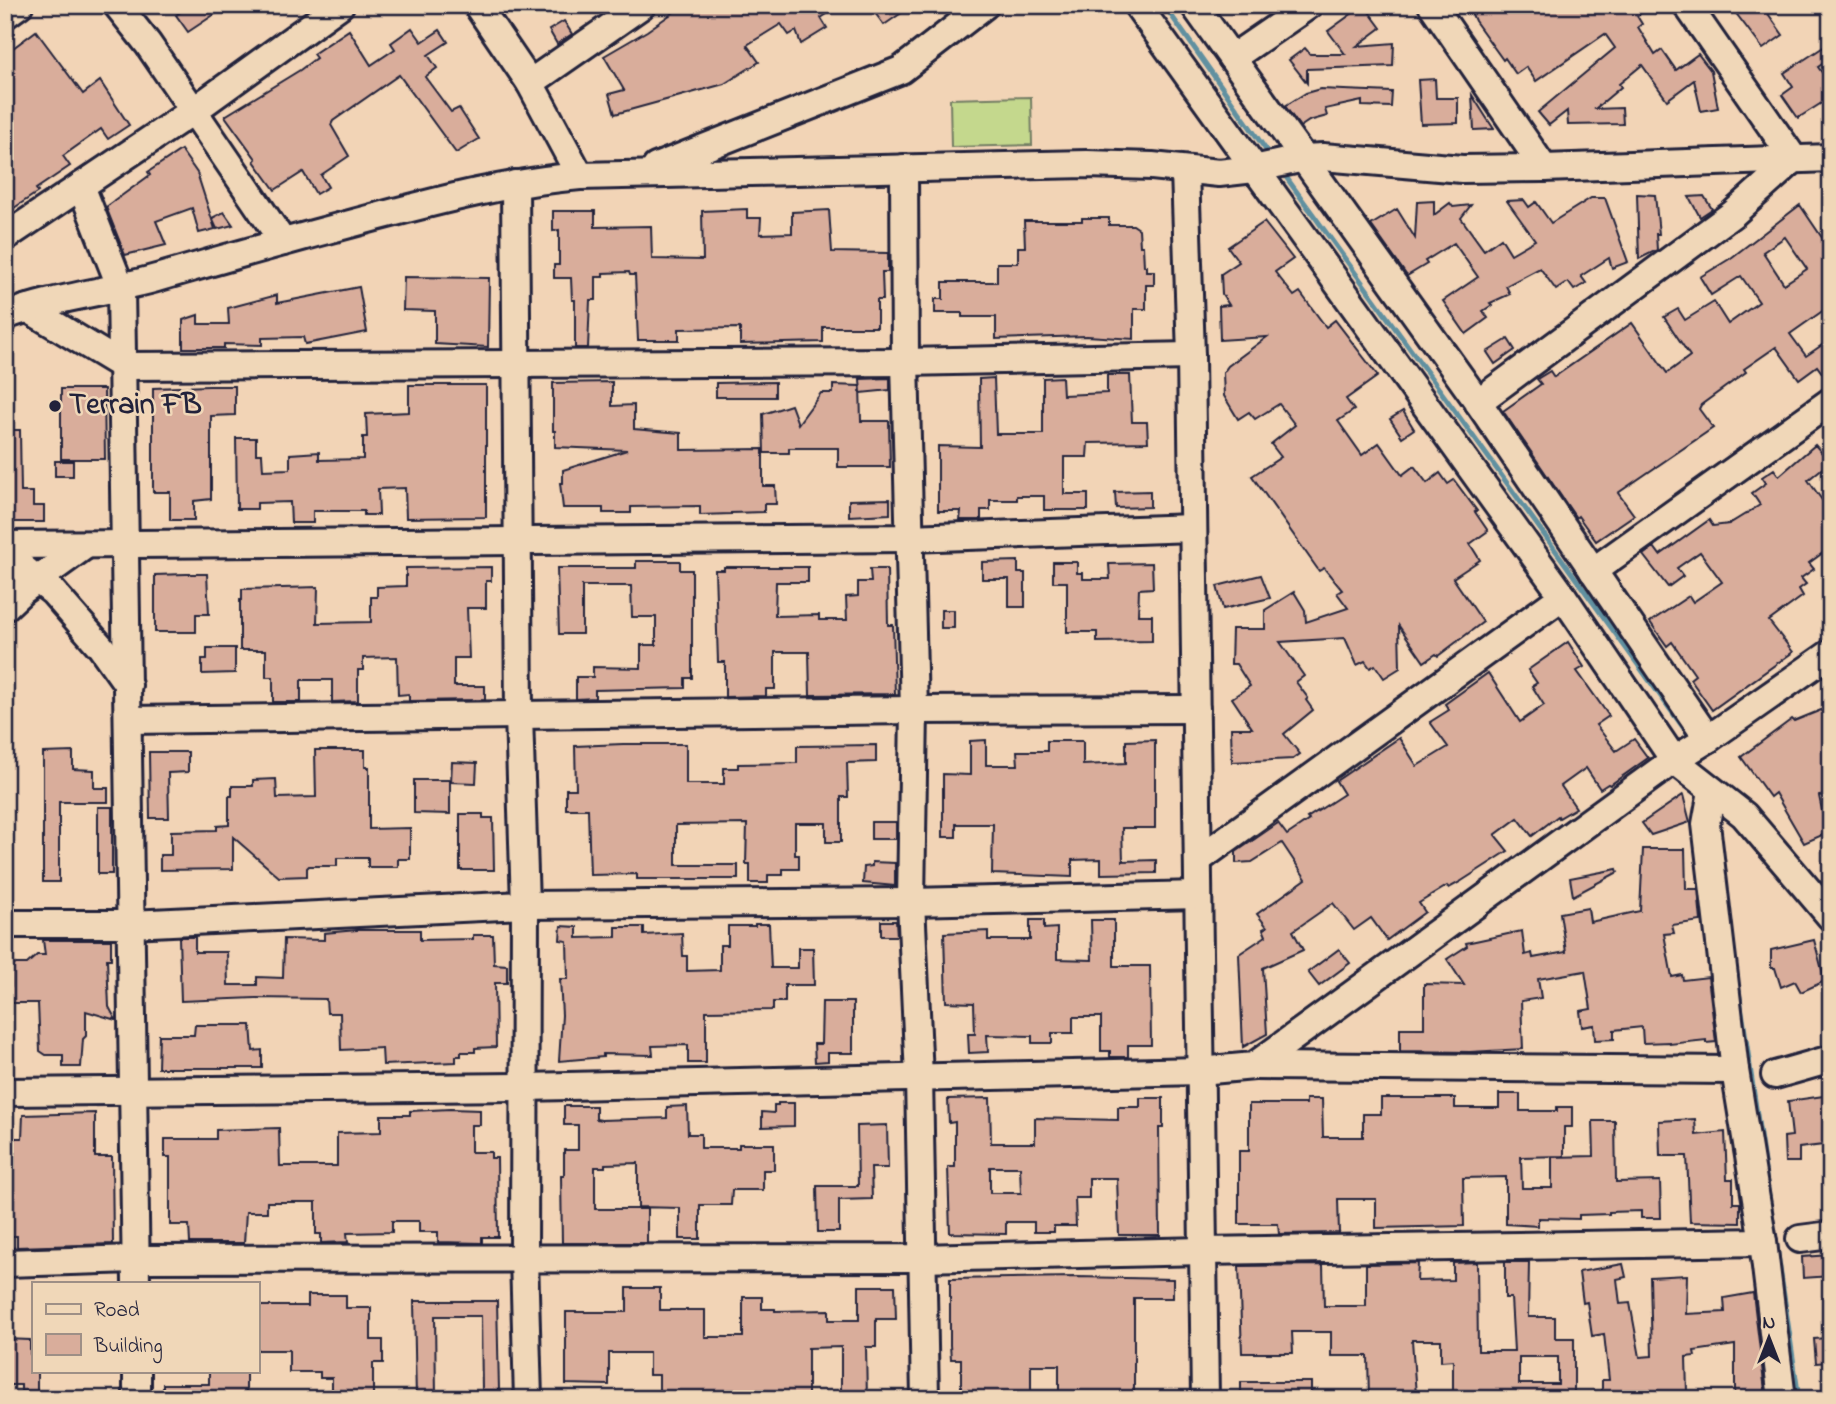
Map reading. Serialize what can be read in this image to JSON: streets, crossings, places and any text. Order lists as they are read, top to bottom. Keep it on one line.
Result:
{"places":["Terrain FB"],"legend":["Road","Building"],"north":"top"}
